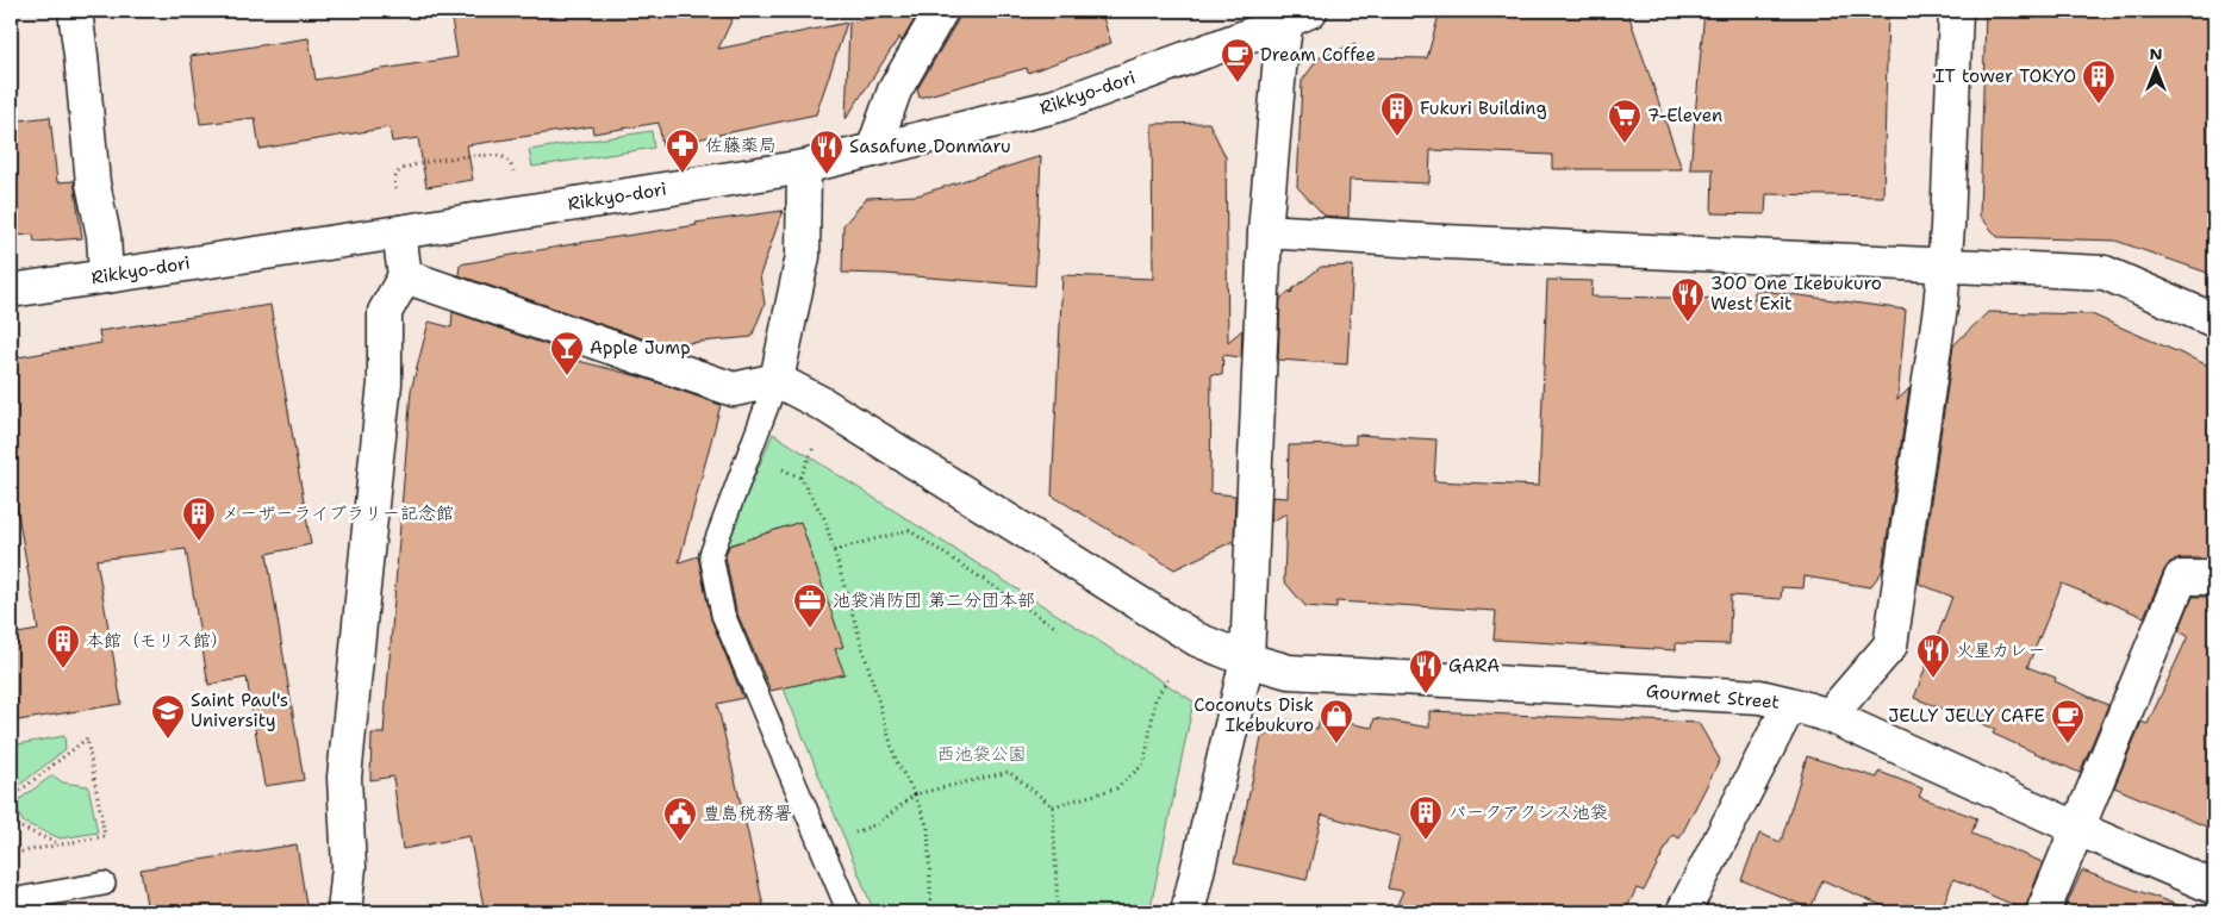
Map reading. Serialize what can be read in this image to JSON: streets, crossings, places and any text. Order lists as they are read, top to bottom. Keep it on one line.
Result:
{"streets":{"street":["Rikkyo-dori","Gourmet Street"]},"parks":["西池袋公園"],"places":{"cafe":["Dream Coffee","JELLY JELLY CAFE"],"building":["IT tower TOKYO","Fukuri Building","メーザーライブラリー記念館","本館（モリス館）","パークアクシス池袋"],"supermarket":["7-Eleven"],"pharmacy":["佐藤薬局"],"restaurant":["Sasafune Donmaru","300 One Ikebukuro West Exit","火星カレー","GARA"],"bar":["Apple Jump"],"office":["池袋消防団 第二分団本部"],"school or university":["Saint Paul's University"],"shop":["Coconuts Disk Ikebukuro"],"public building":["豊島税務署"]},"north":"top"}
